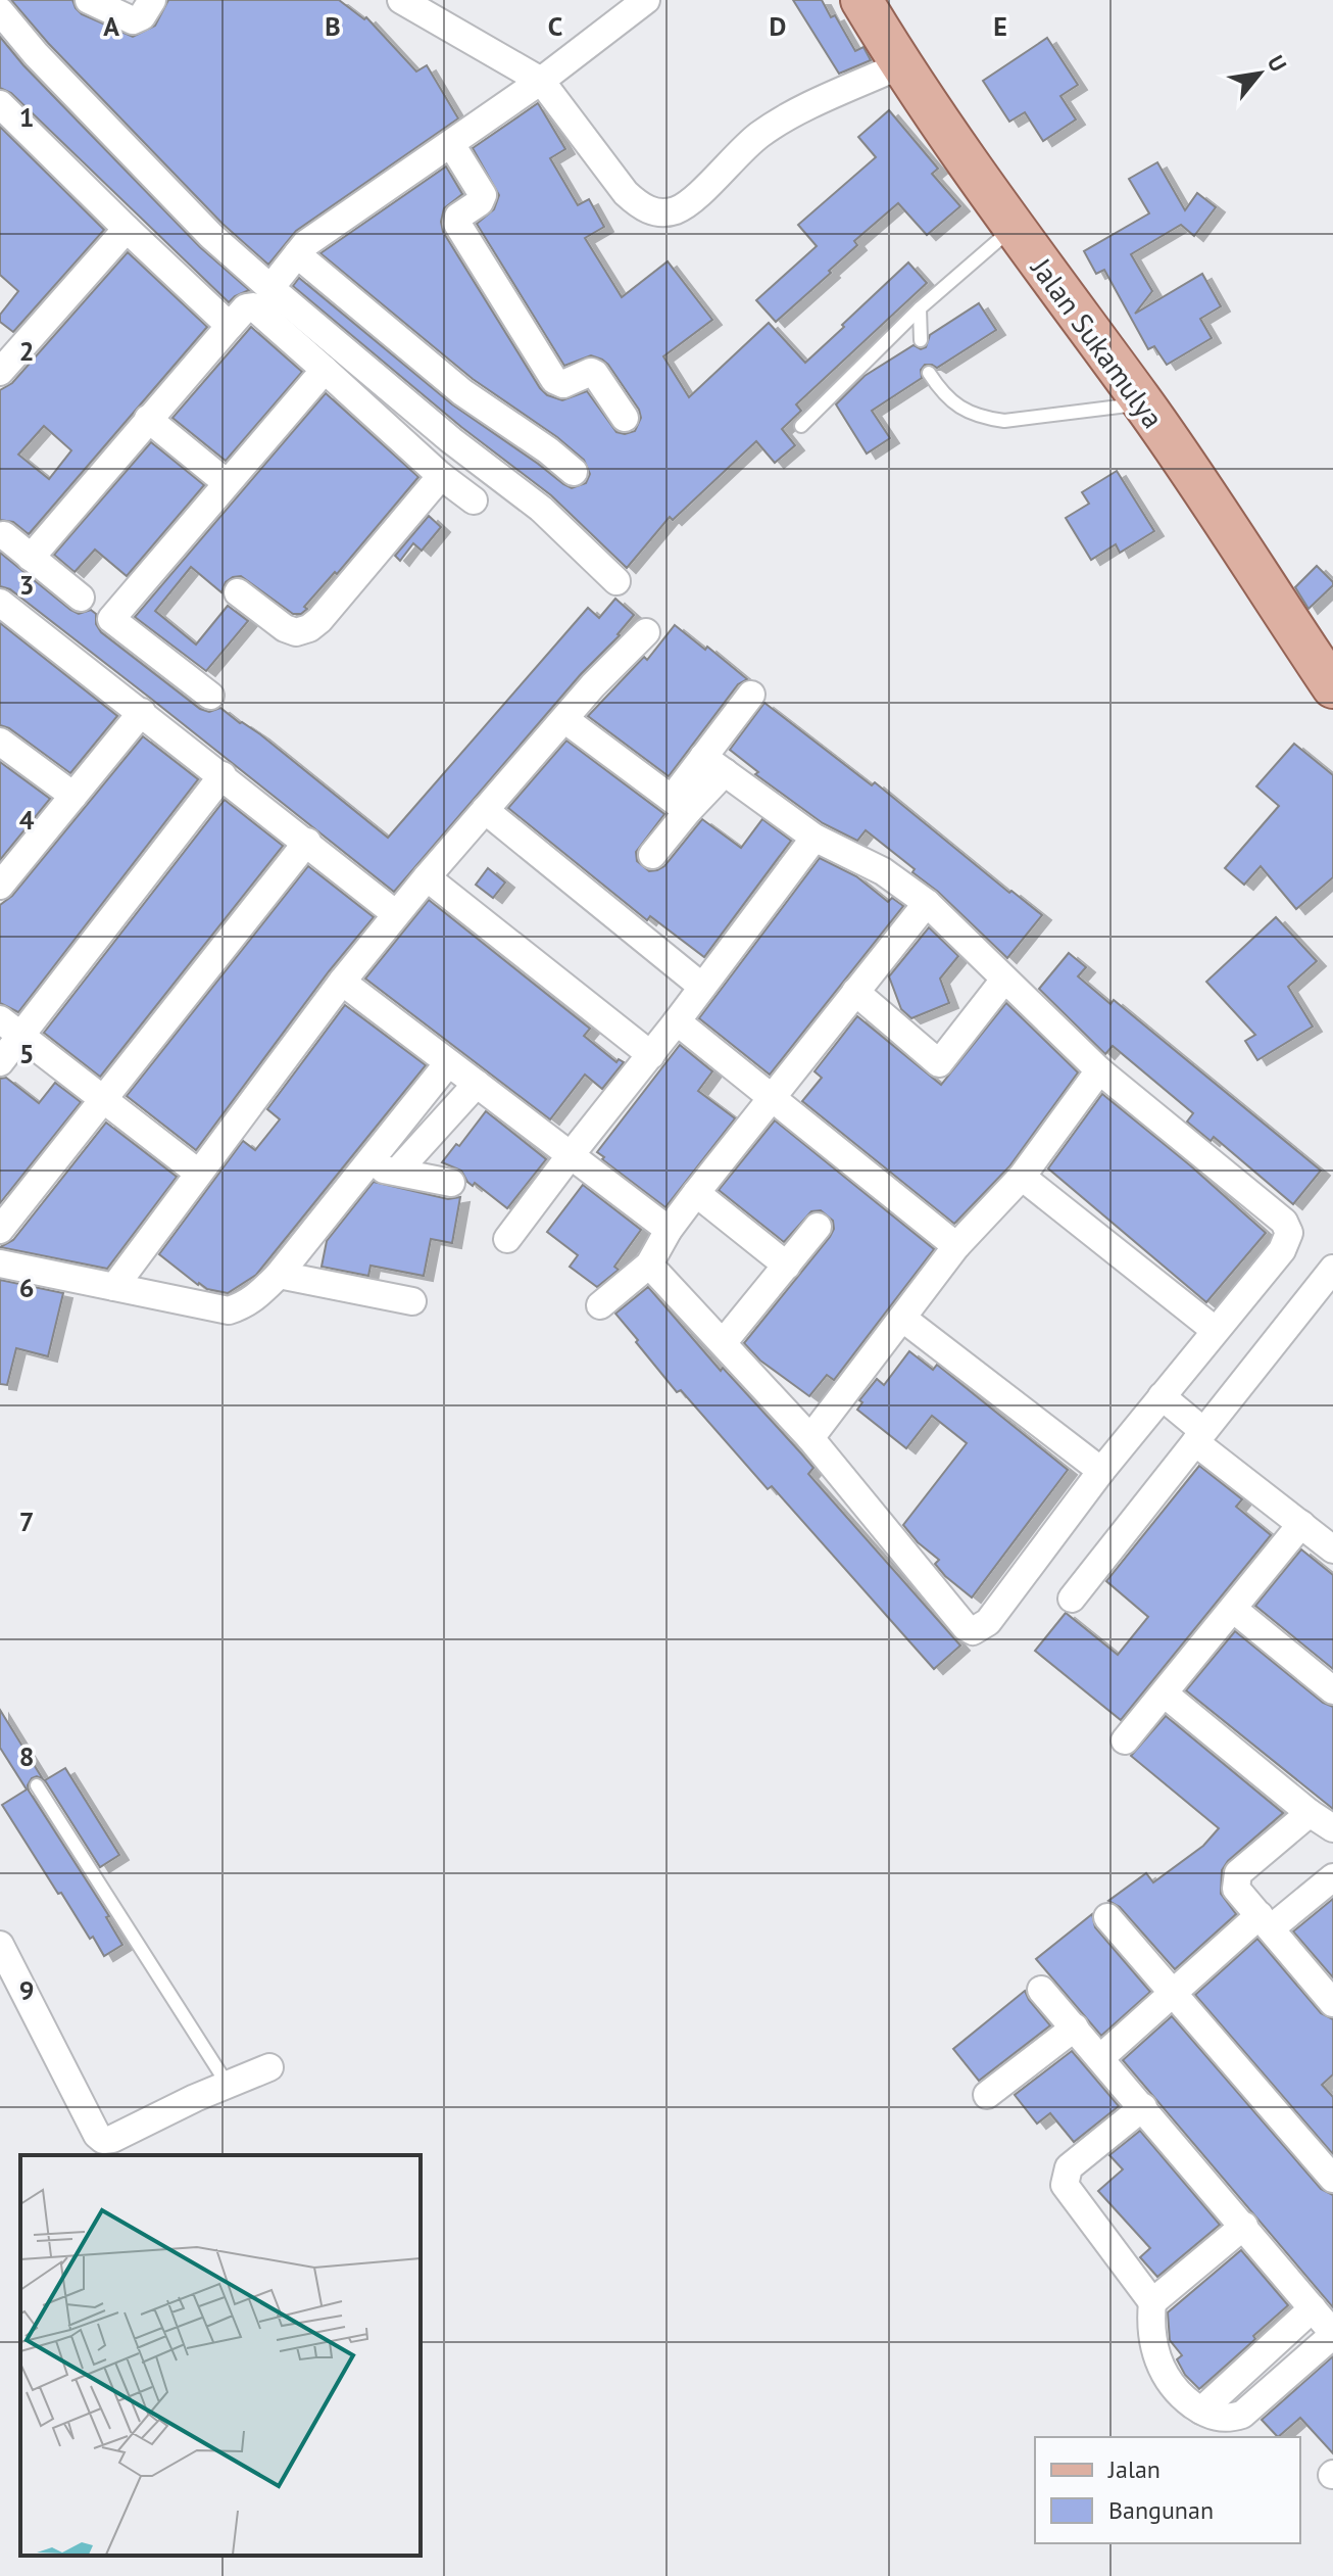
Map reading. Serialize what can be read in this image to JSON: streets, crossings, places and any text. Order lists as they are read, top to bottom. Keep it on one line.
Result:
{"streets":{"main road":["Jalan Sukamulya"]},"legend":["Jalan","Bangunan"],"north":"top right","grid":{"columns":["A","B","C","D","E"],"rows":["1","2","3","4","5","6","7","8","9"]}}
